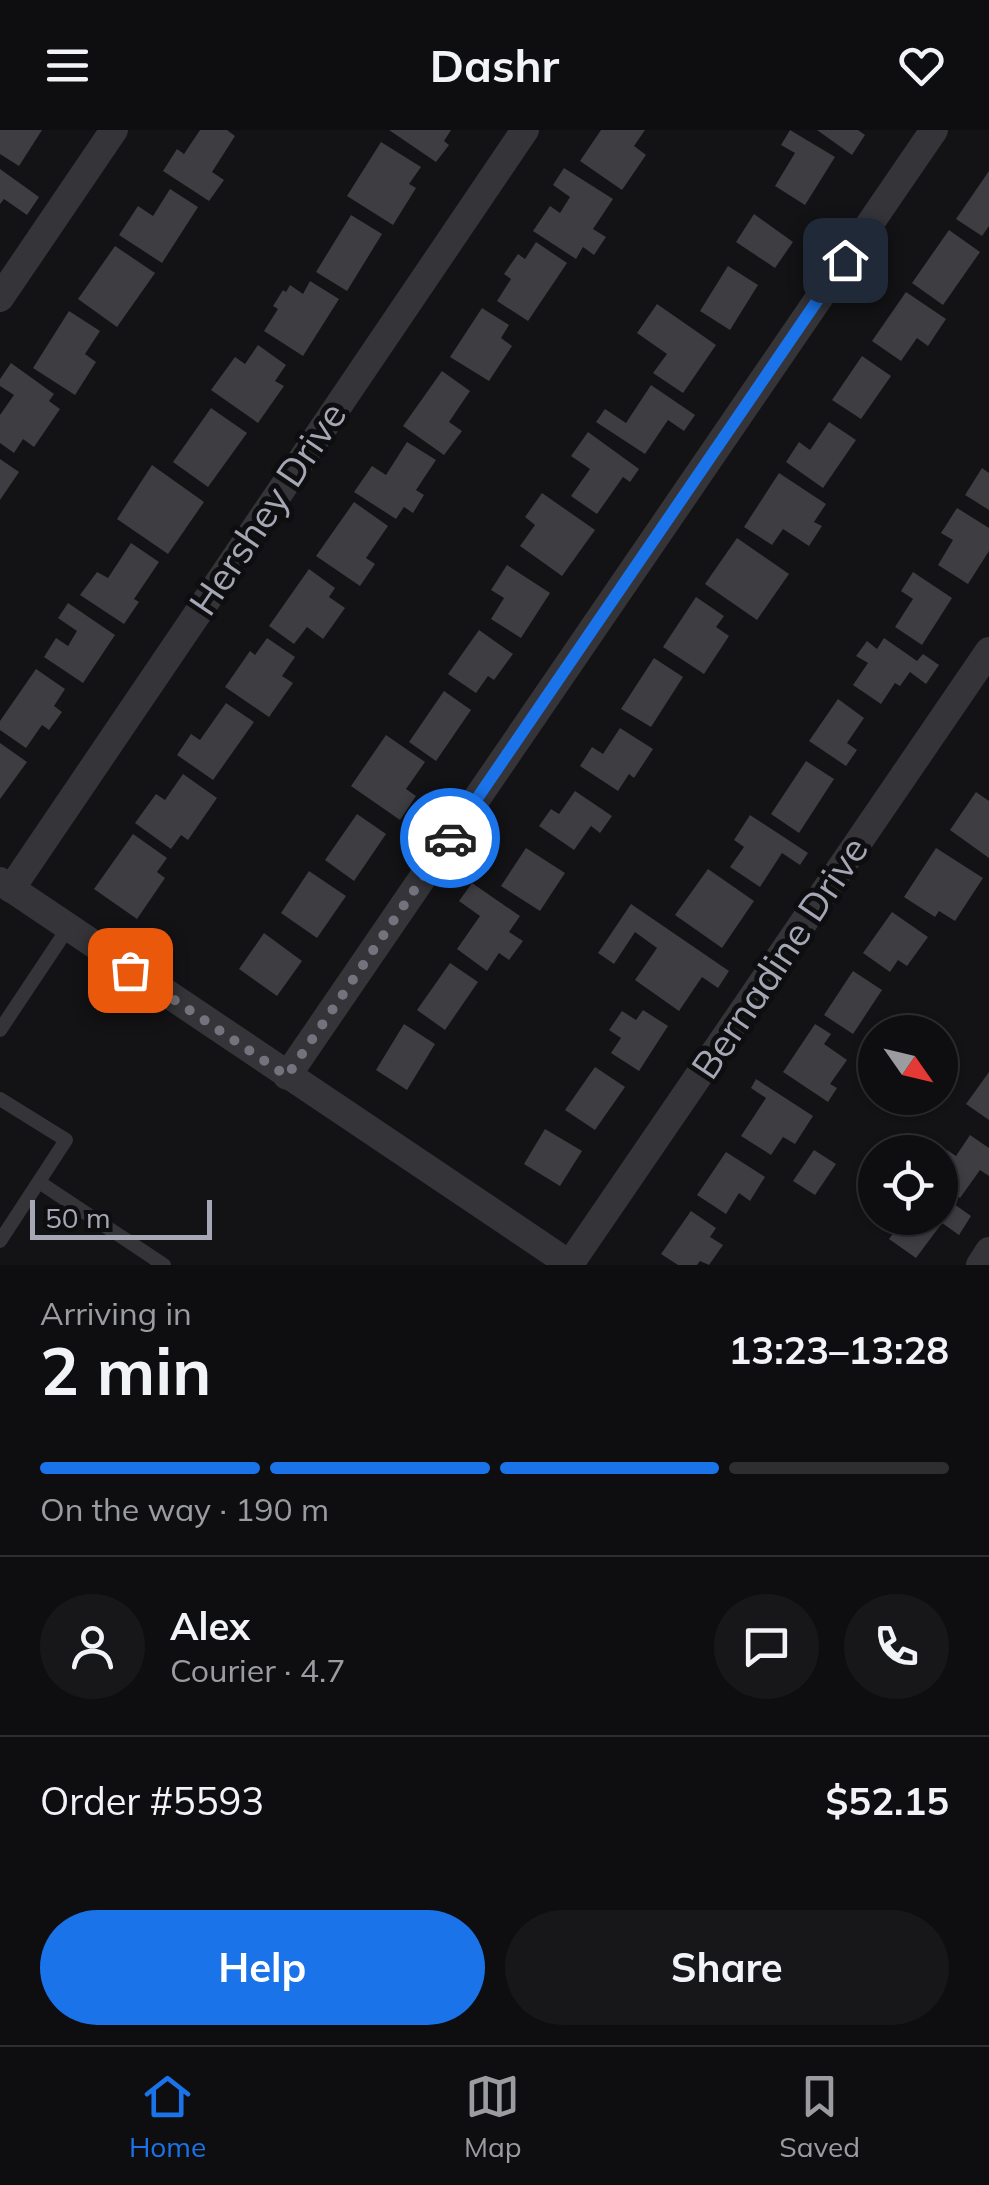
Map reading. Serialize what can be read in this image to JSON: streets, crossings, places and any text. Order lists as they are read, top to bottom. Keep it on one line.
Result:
{"streets":{"street":["Hershey Drive","Bernadine Drive"]},"scale_bar":"50 m","north":"bottom right","page":{"header":"Dashr","scale":"50 m","heading":["2 min","Arriving in","13:23–13:28"],"panel":["Alex","Courier · 4.7","Order #5593","$52.15"],"bar":"On the way · 190 m","buttons":["Help","Share"],"tabs":["Home","Map","Saved"]}}
